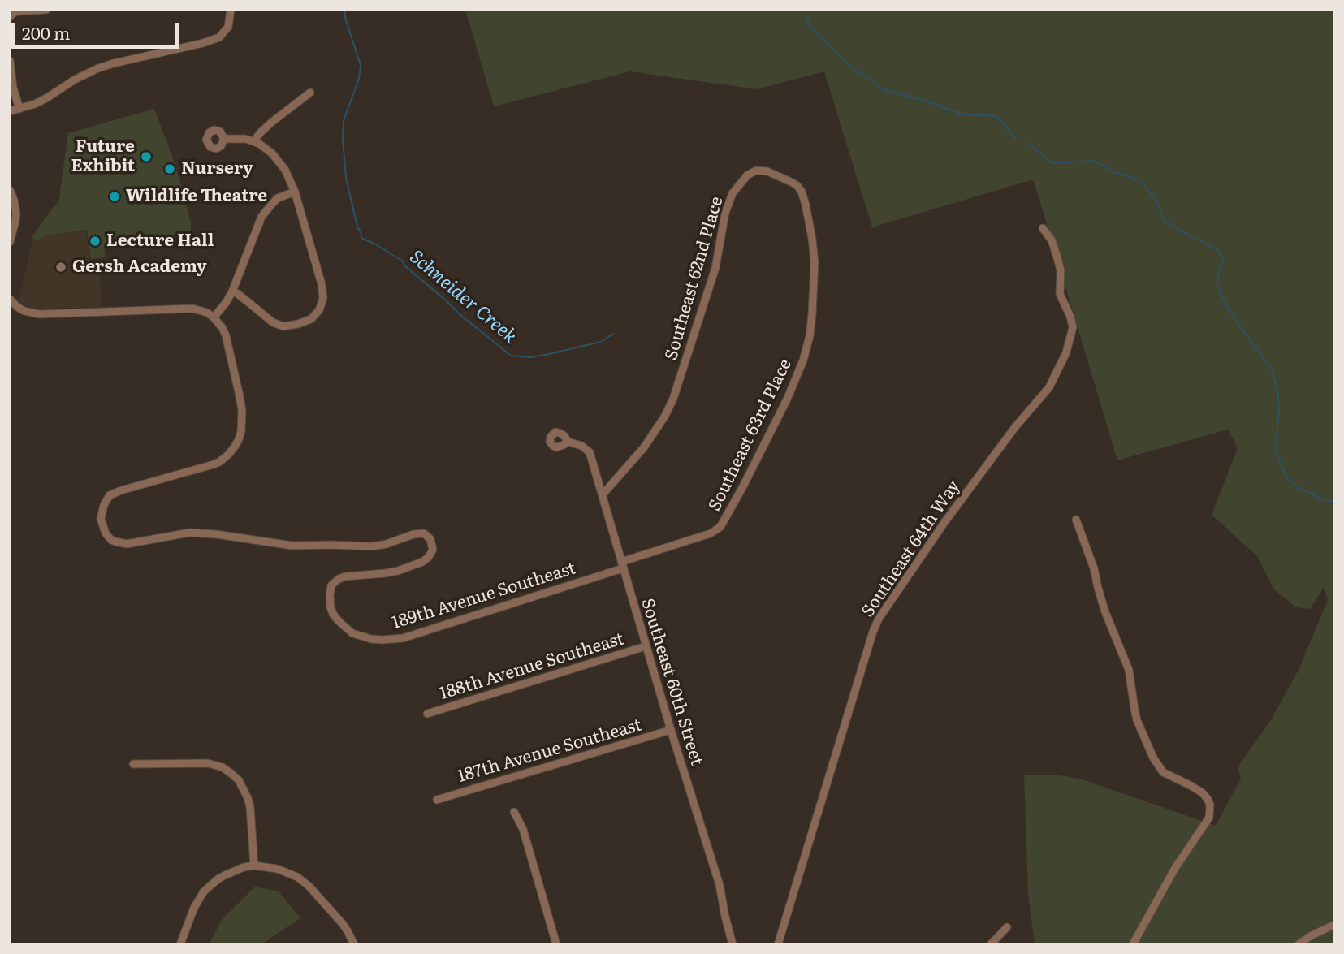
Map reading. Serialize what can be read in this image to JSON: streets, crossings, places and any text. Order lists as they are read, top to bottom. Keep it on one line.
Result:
{"streets":{"street":["Southeast 62nd Place","Southeast 63rd Place","Southeast 64th Way","189th Avenue Southeast","188th Avenue Southeast","Southeast 60th Street","187th Avenue Southeast"]},"crossings":[["Southeast 62nd Place","Southeast 63rd Place"],["Southeast 62nd Place","Southeast 60th Street"],["Southeast 63rd Place","189th Avenue Southeast"],["189th Avenue Southeast","Southeast 60th Street"],["188th Avenue Southeast","Southeast 60th Street"],["Southeast 60th Street","187th Avenue Southeast"]],"water":["Schneider Creek"],"places":["Future Exhibit","Nursery","Wildlife Theatre","Lecture Hall","Gersh Academy"],"scale_bar":"200 m"}
